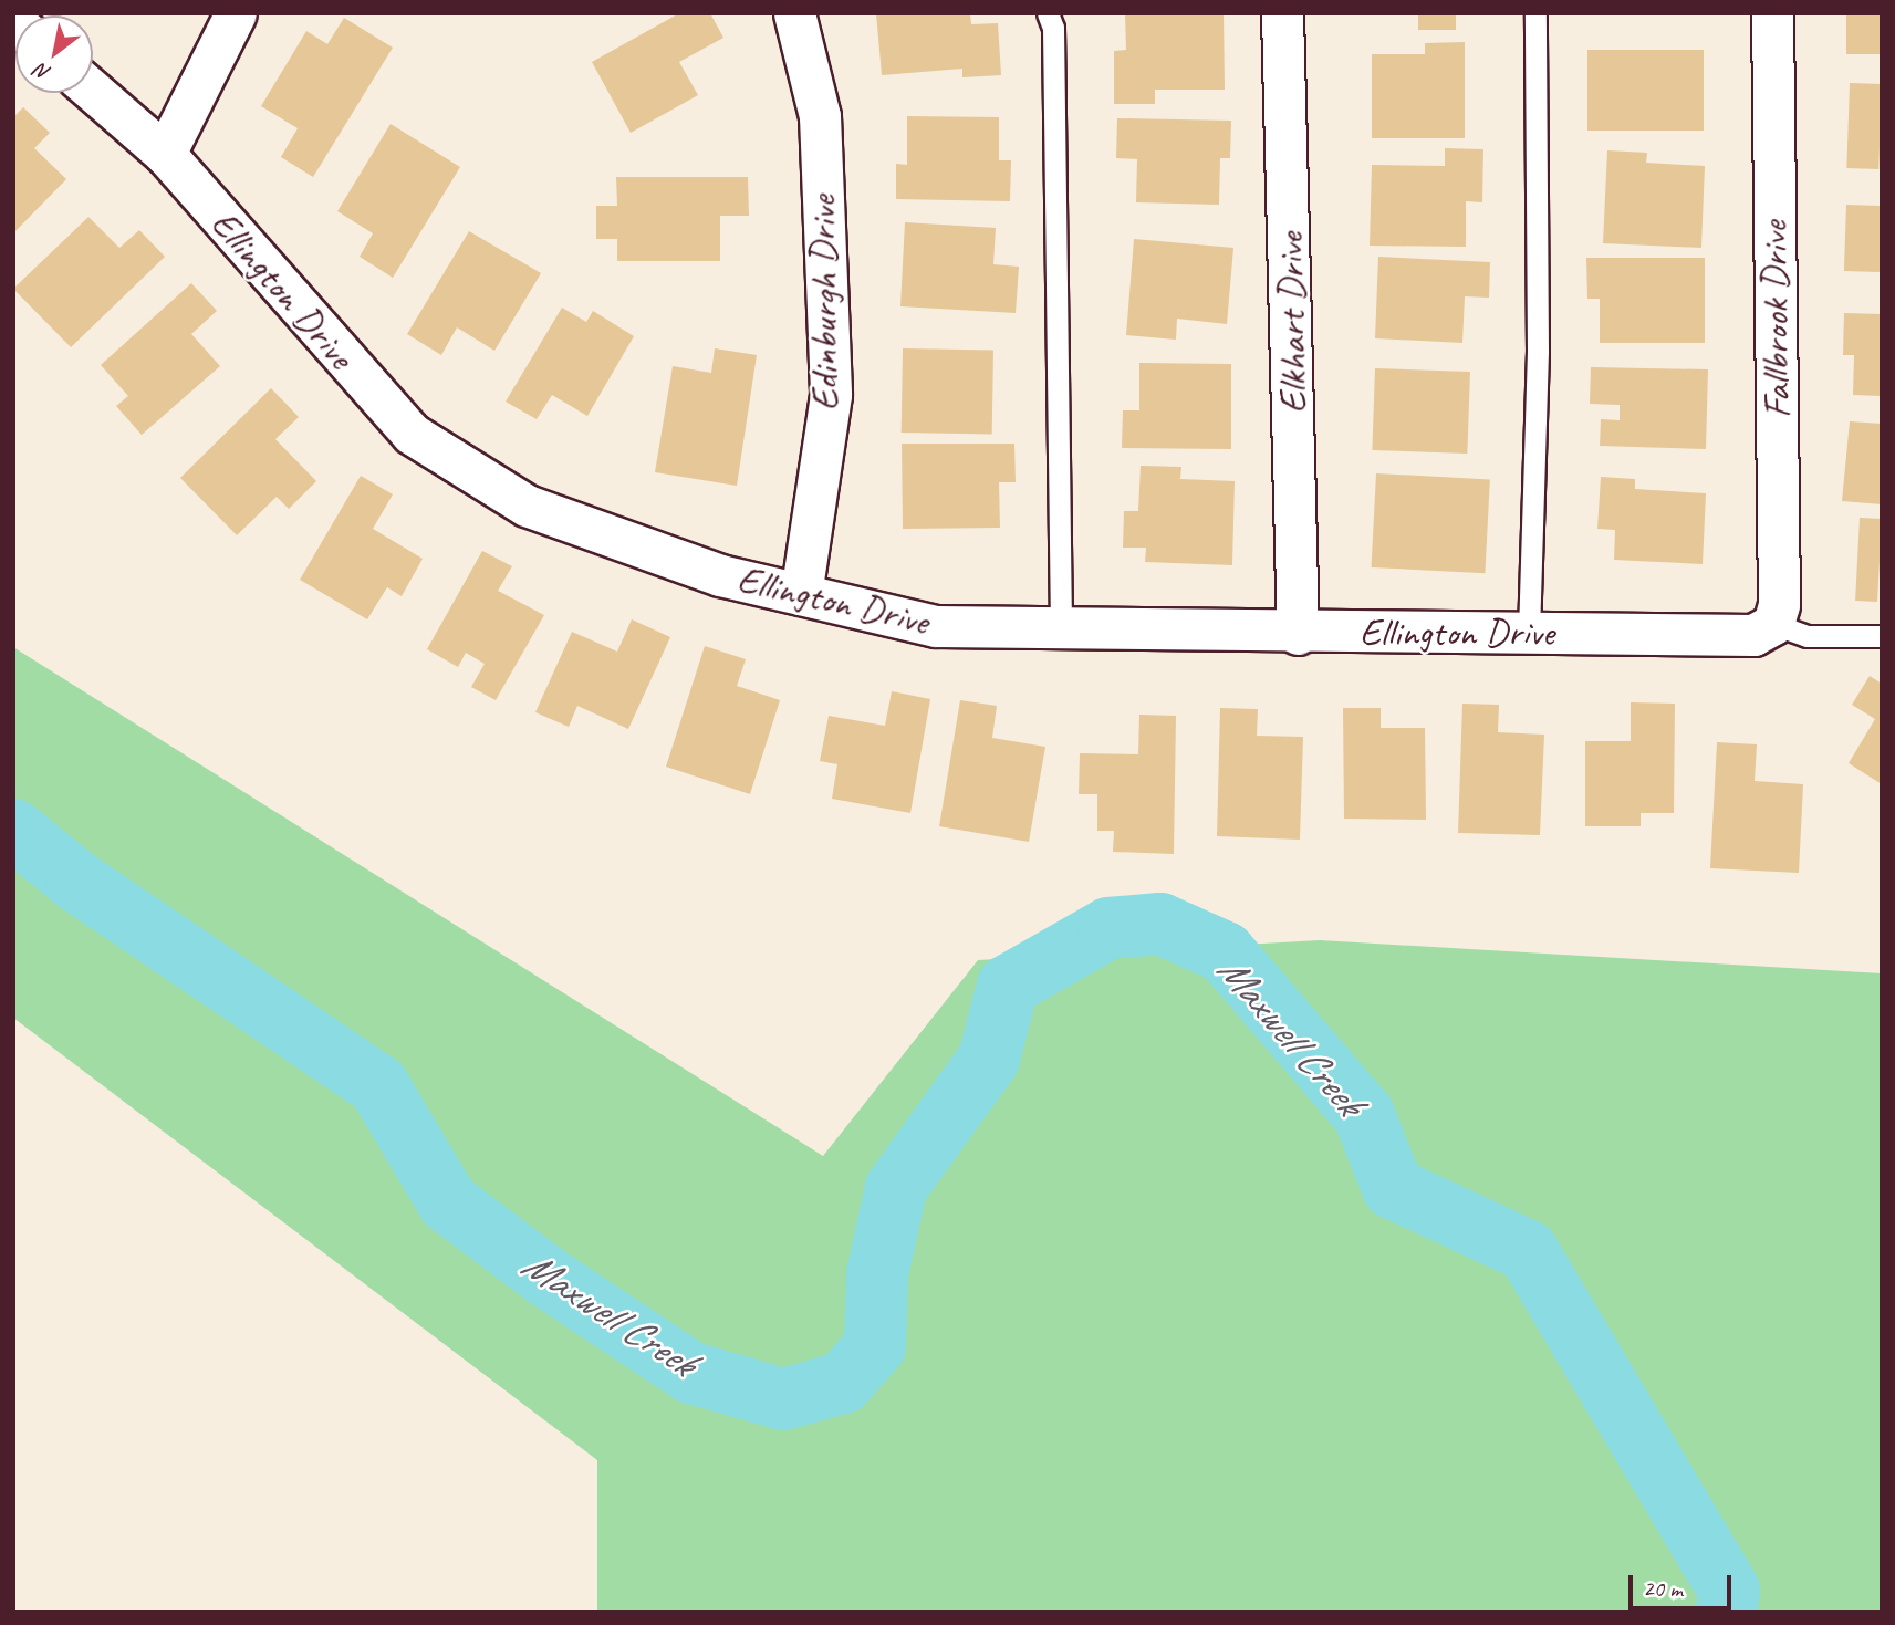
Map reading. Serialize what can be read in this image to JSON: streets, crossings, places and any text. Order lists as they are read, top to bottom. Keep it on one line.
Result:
{"streets":{"street":["Ellington Drive","Edinburgh Drive","Fallbrook Drive","Elkhart Drive"]},"crossings":[["Ellington Drive","Edinburgh Drive"],["Ellington Drive","Fallbrook Drive"],["Ellington Drive","Elkhart Drive"]],"water":["Maxwell Creek"],"scale_bar":"20 m","north":"bottom left"}
